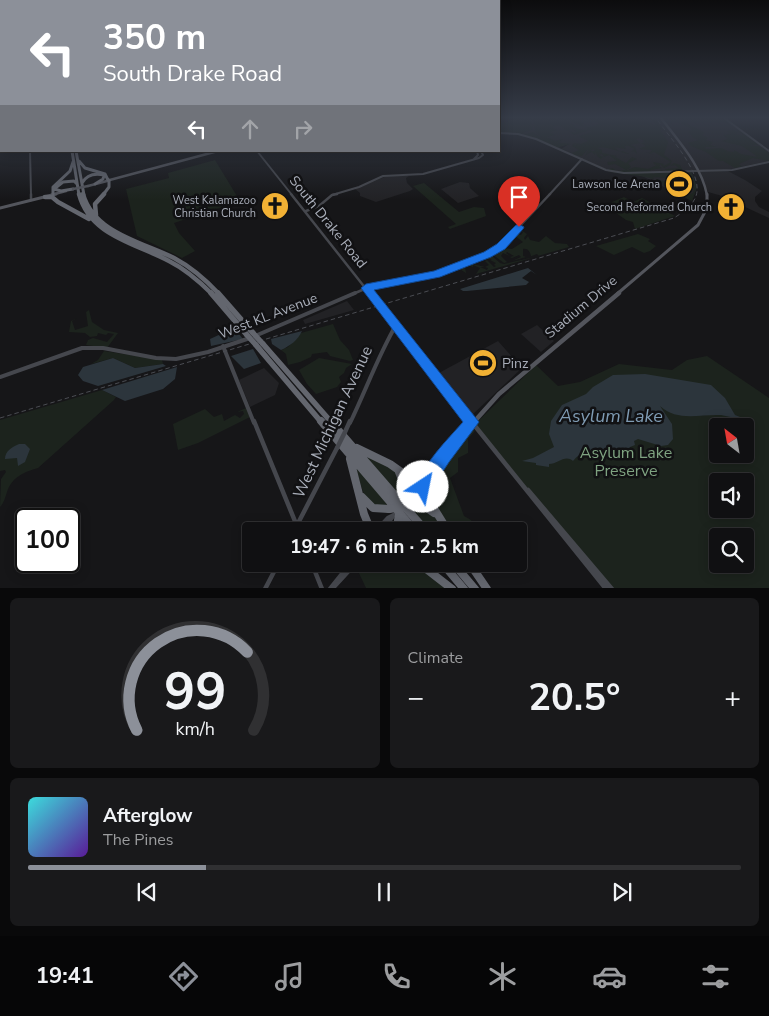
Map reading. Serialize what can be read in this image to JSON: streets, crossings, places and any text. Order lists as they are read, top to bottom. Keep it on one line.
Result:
{"streets":{"main road":["Stadium Drive"],"street":["South Drake Road","West KL Avenue","West Michigan Avenue"]},"crossings":[["South Drake Road","Stadium Drive"],["South Drake Road","West KL Avenue"],["South Drake Road","West Michigan Avenue"]],"water":["Asylum Lake"],"parks":["Asylum Lake Preserve"],"places":{"sports":["Lawson Ice Arena","Pinz"],"church":["West Kalamazoo Christian Church","Second Reformed Church"]},"north":"top left","page":{"turn":["350 m","South Drake Road"],"limit":"100","trip":"19:47 · 6 min · 2.5 km","tile":"Climate","heat":["−","20.5°","+"],"song":["Afterglow","The Pines"],"tabs":"19:41","gauge":["99","km/h"]}}
